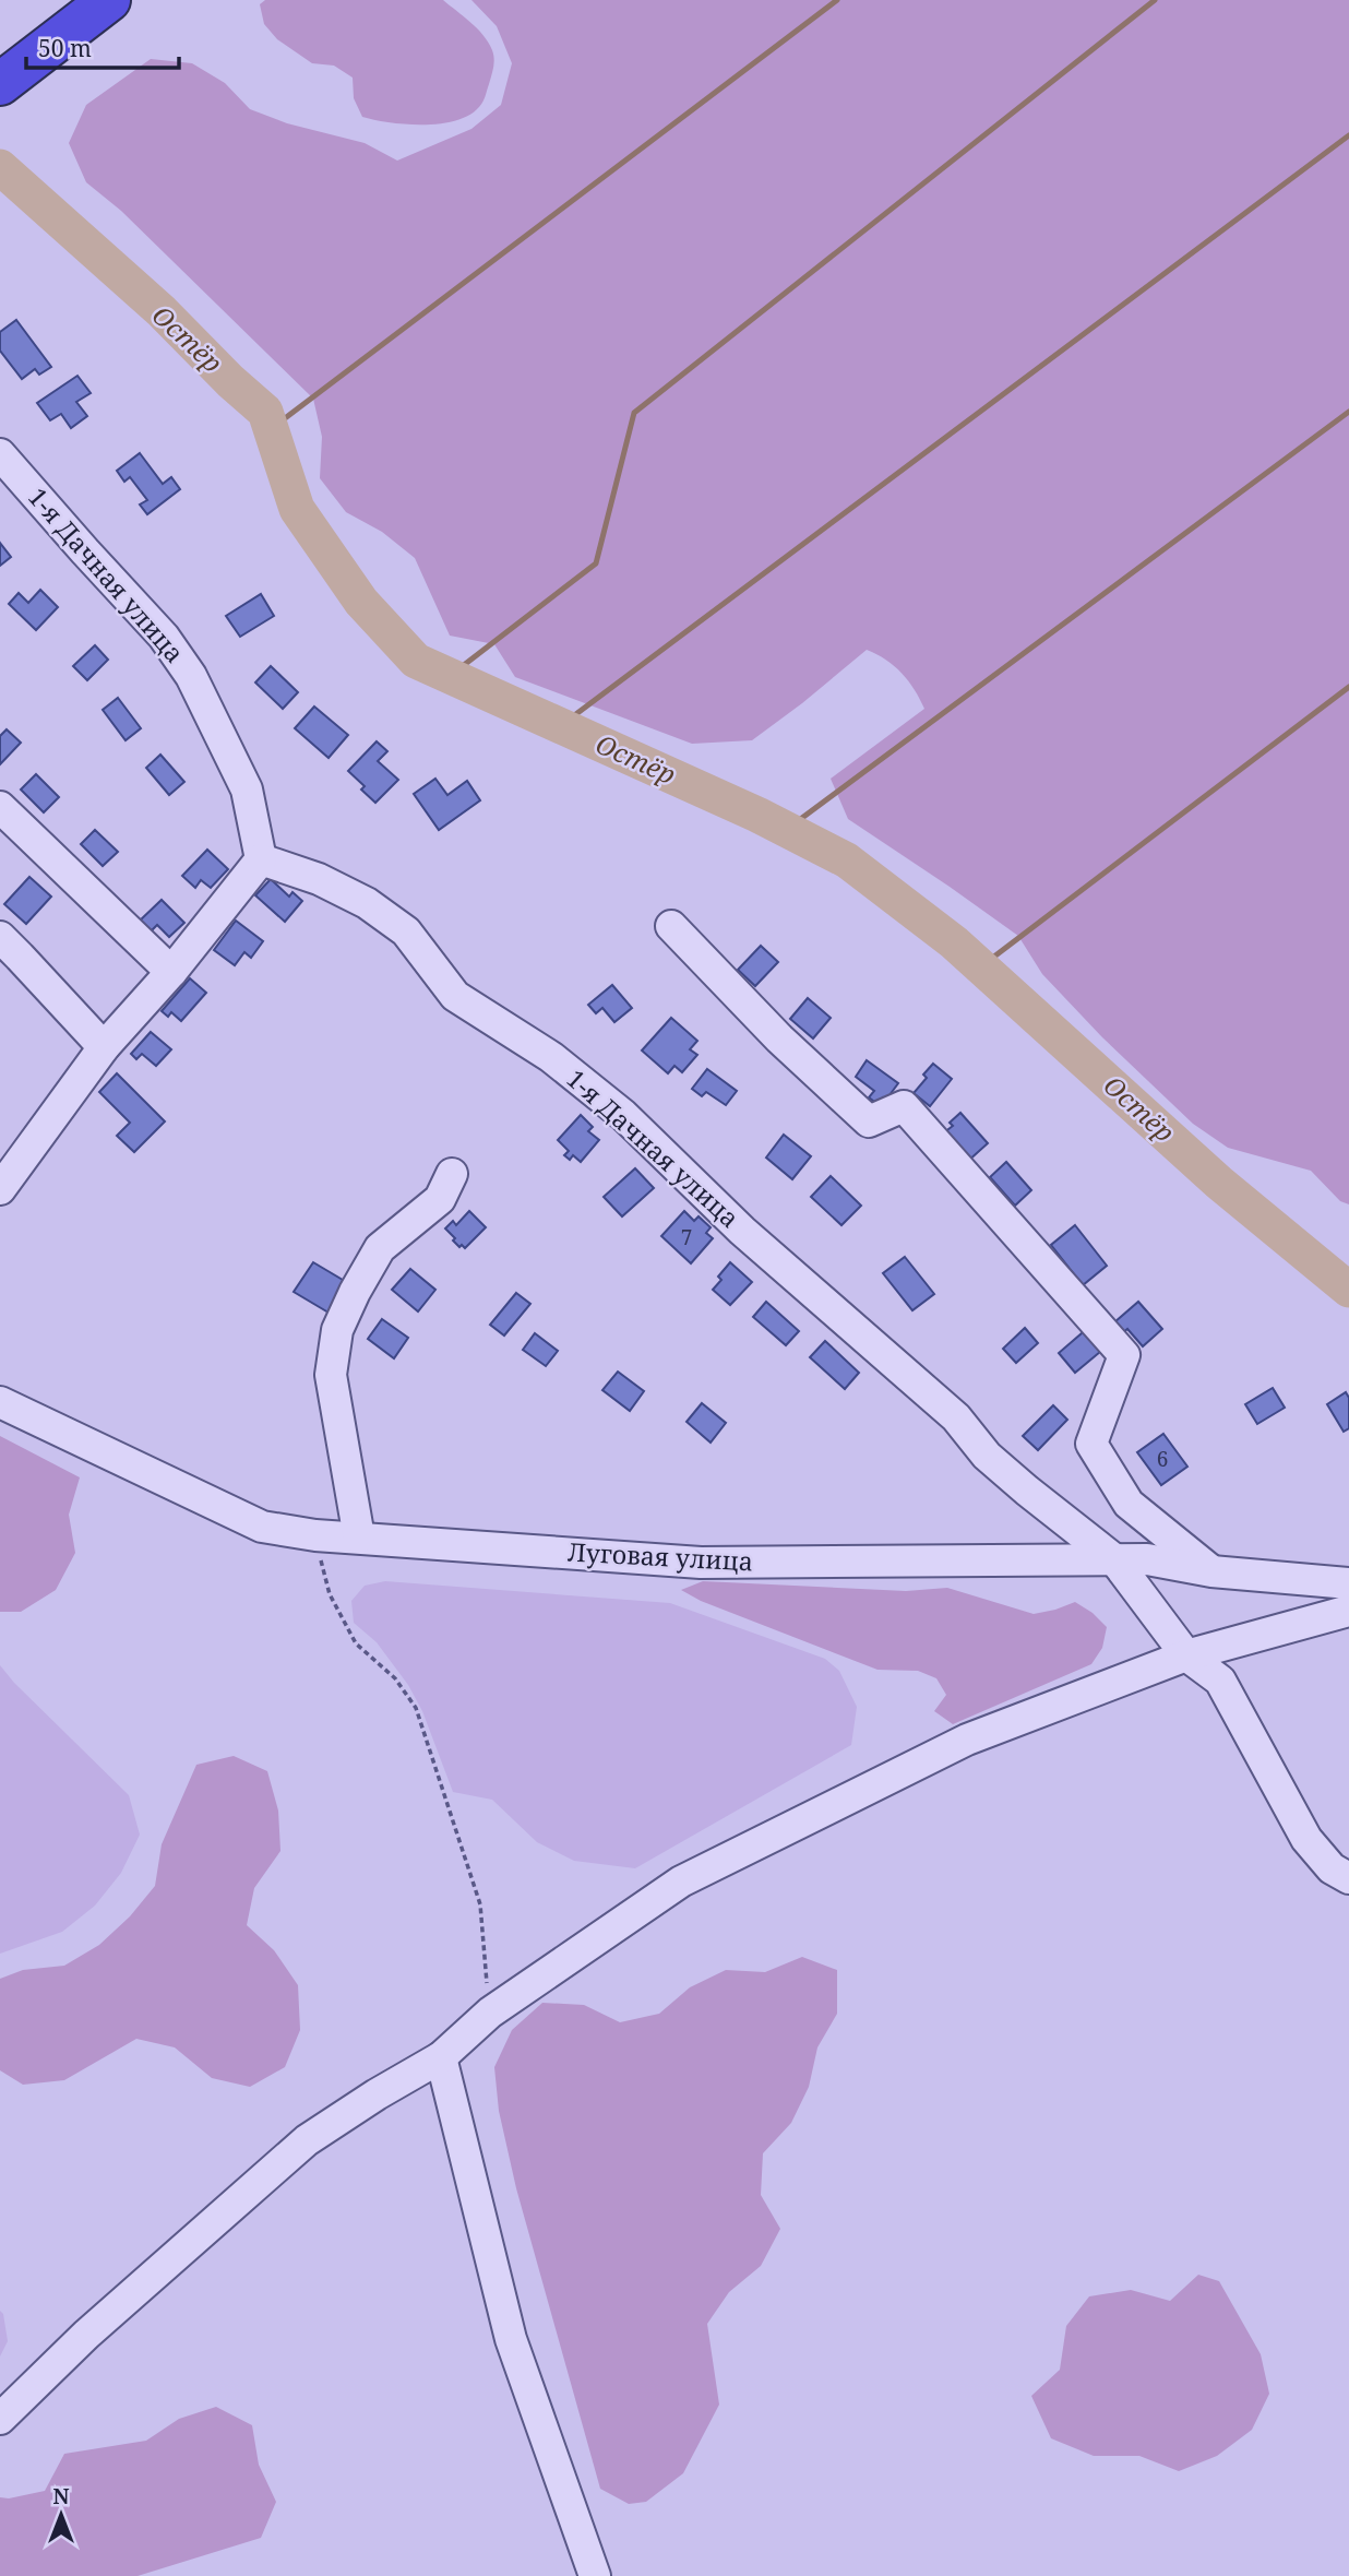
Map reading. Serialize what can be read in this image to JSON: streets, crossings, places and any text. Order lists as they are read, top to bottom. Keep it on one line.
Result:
{"streets":{"street":["1-я Дачная улица","Луговая улица"]},"crossings":[["1-я Дачная улица","Луговая улица"]],"water":["Остёр"],"house_numbers":["7","6"],"scale_bar":"50 m","north":"top"}
